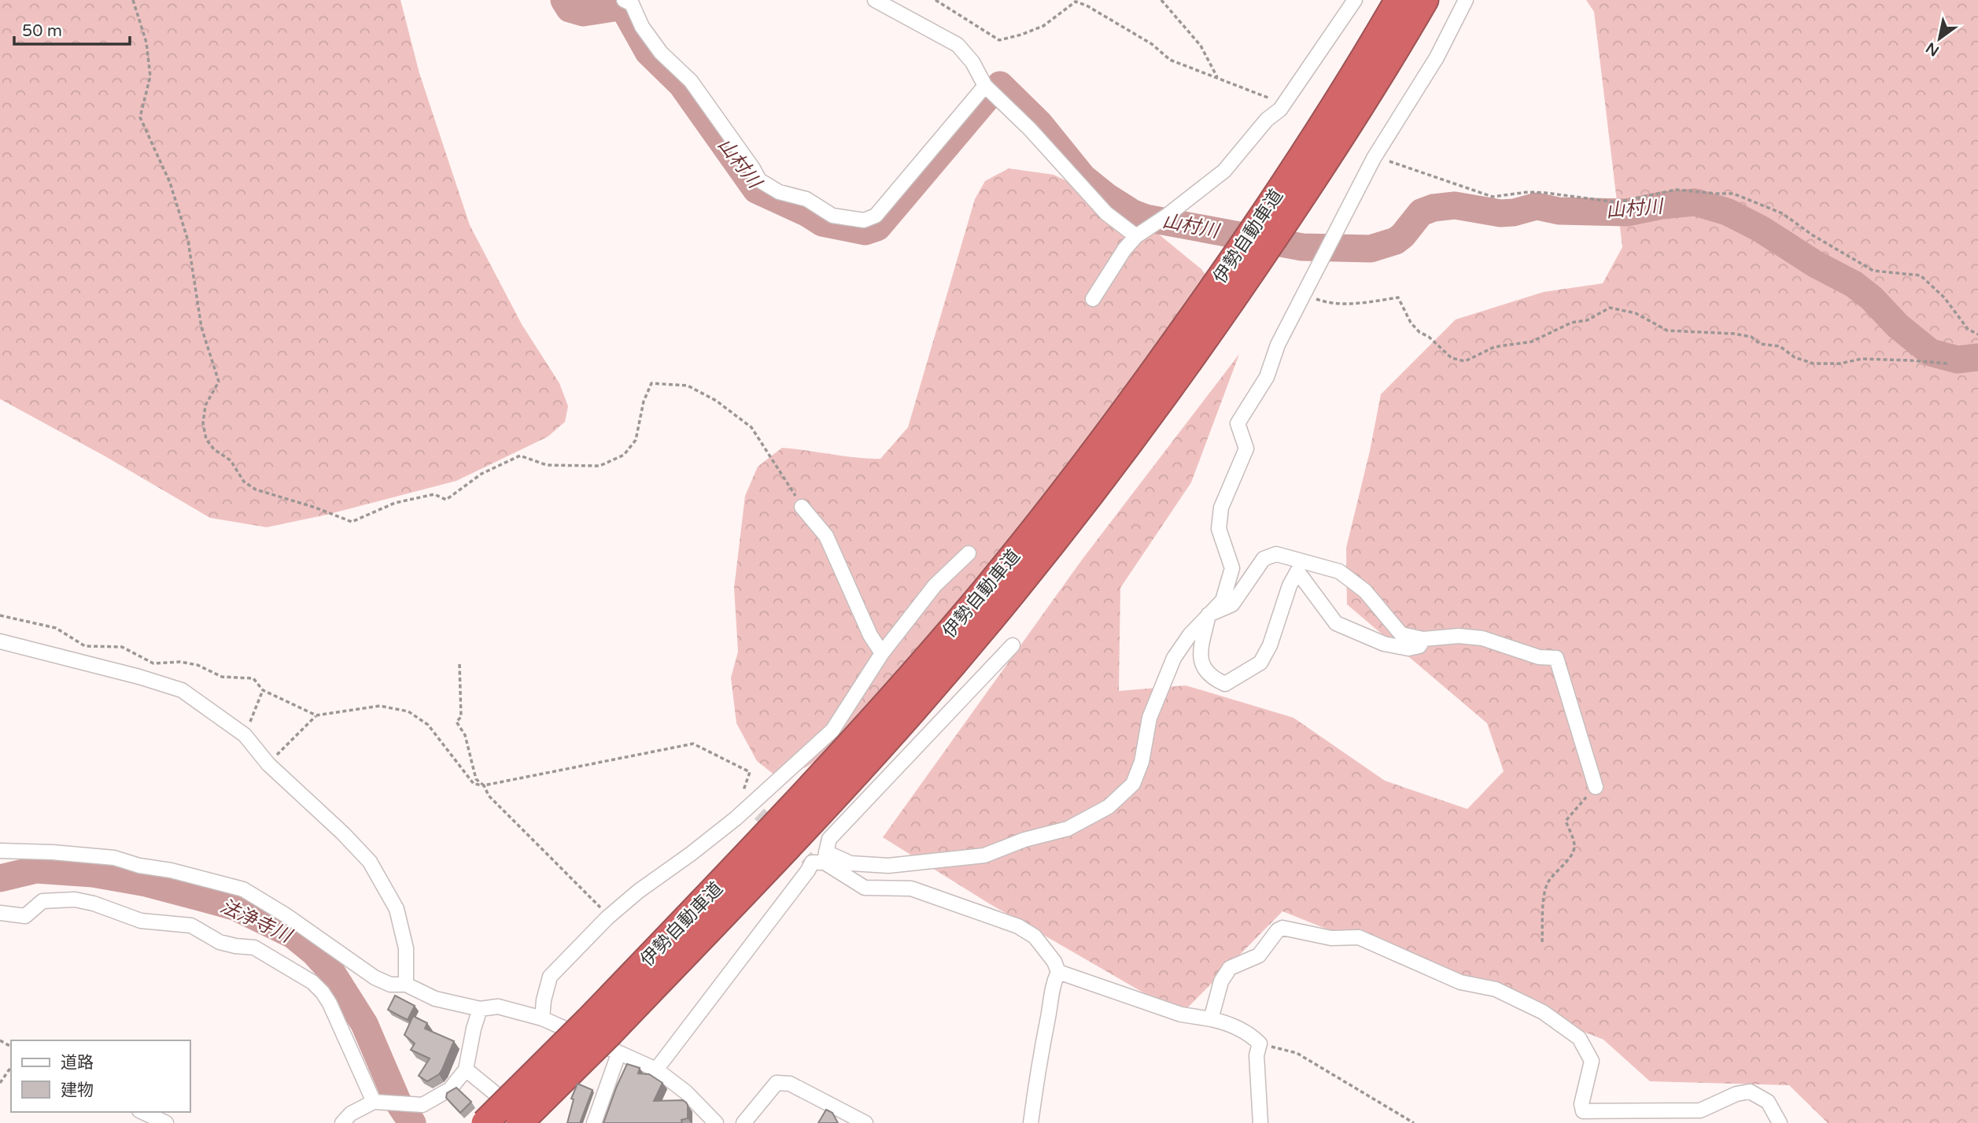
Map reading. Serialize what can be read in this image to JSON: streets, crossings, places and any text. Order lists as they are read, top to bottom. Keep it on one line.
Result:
{"streets":{"highway":["伊勢自動車道"]},"water":["山村川","法浄寺川"],"legend":["道路","建物"],"scale_bar":"50 m","north":"bottom left"}
